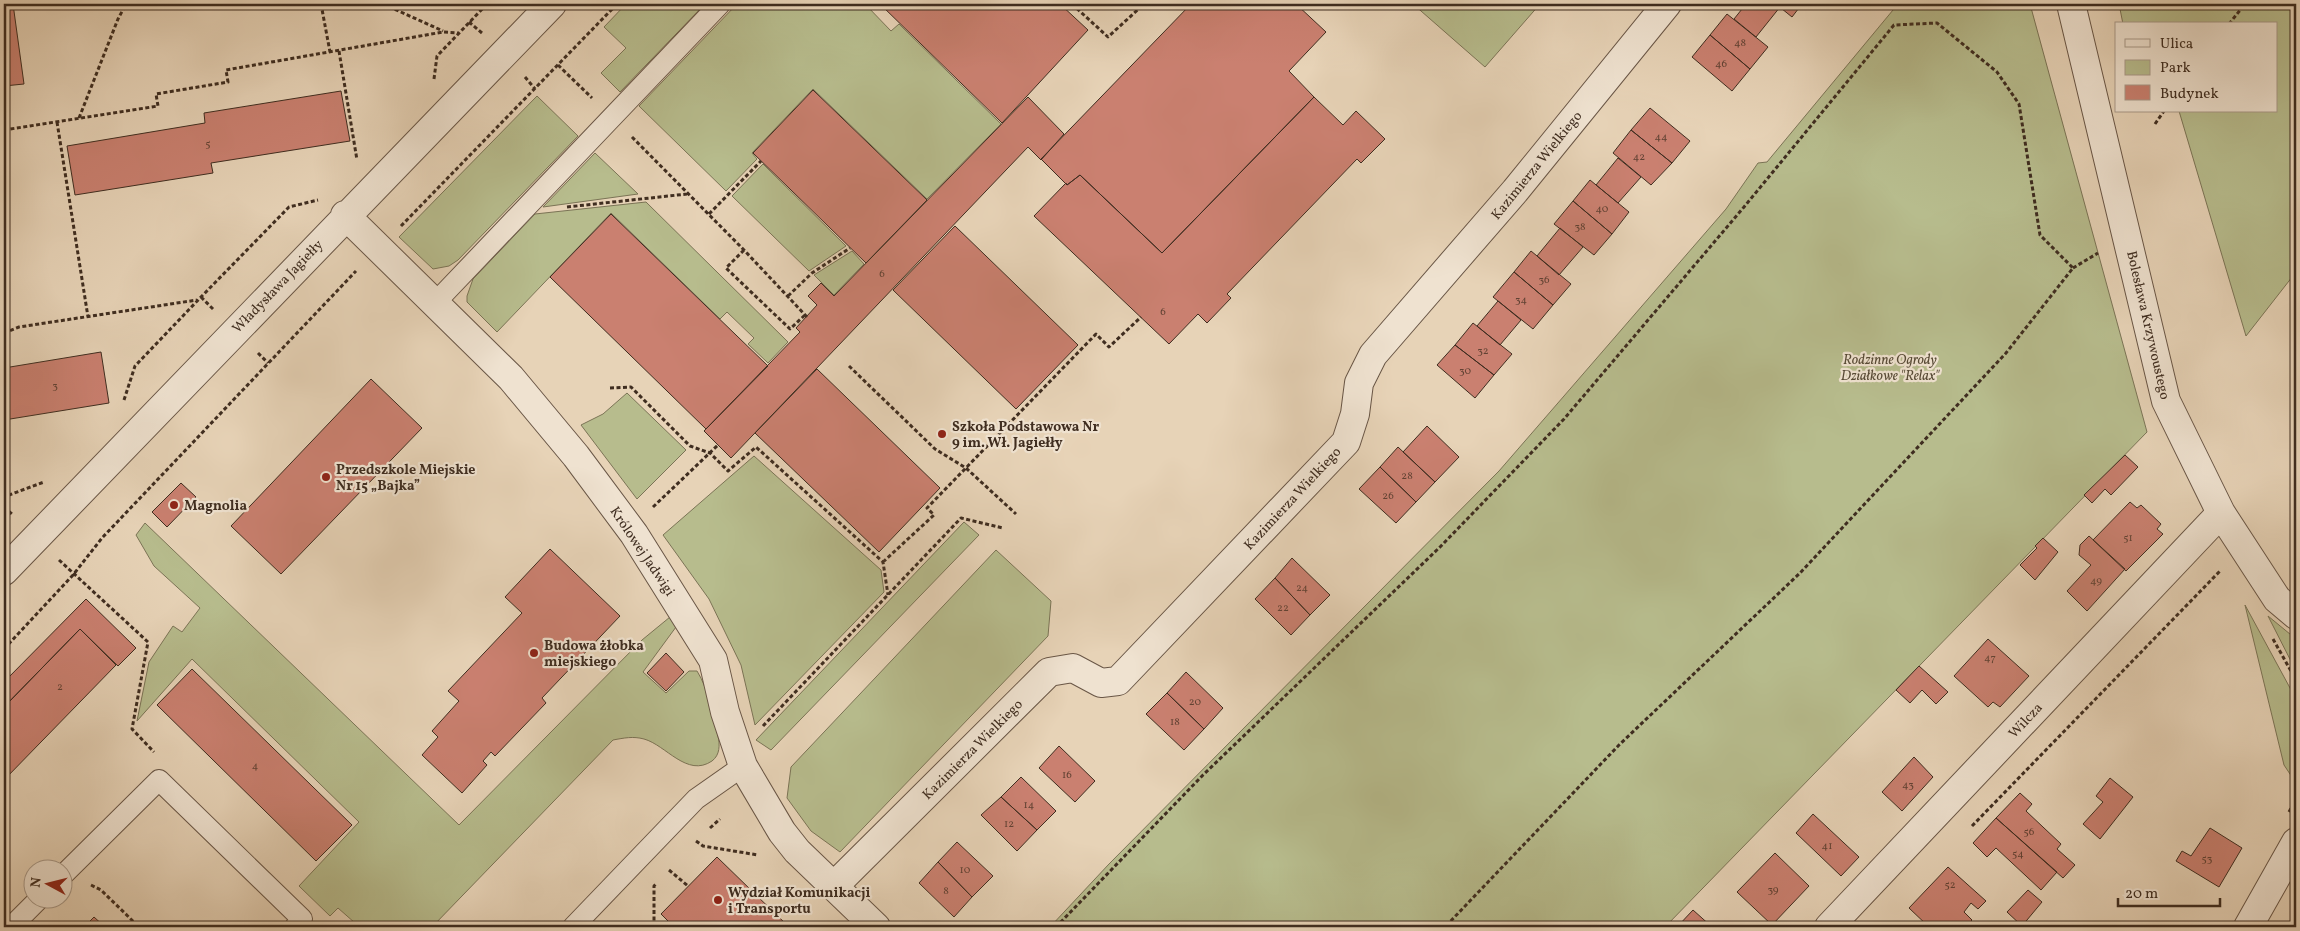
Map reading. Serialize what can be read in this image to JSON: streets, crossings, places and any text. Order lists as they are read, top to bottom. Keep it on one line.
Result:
{"streets":{"street":["Kazimierza Wielkiego","Władysława Jagiełły","Bolesława Krzywoustego","Królowej Jadwigi","Wilcza"]},"crossings":[["Kazimierza Wielkiego","Królowej Jadwigi"],["Władysława Jagiełły","Królowej Jadwigi"],["Bolesława Krzywoustego","Wilcza"]],"parks":["Rodzinne Ogrody Działkowe \"Relax\""],"places":["Szkoła Podstawowa Nr 9 im. Wł. Jagiełły","Przedszkole Miejskie Nr 15 „Bajka”","Magnolia","Budowa żłobka miejskiego","Wydział Komunikacji i Transportu"],"house_numbers":["48","46","44","5","42","40","38","6","36","34","6","32","30","3","28","26","51","49","24","22","47","2","20","18","4","16","43","14","12","56","41","54","53","10","52","39","8"],"legend":["Ulica","Park","Budynek"],"scale_bar":"20 m","north":"left"}
